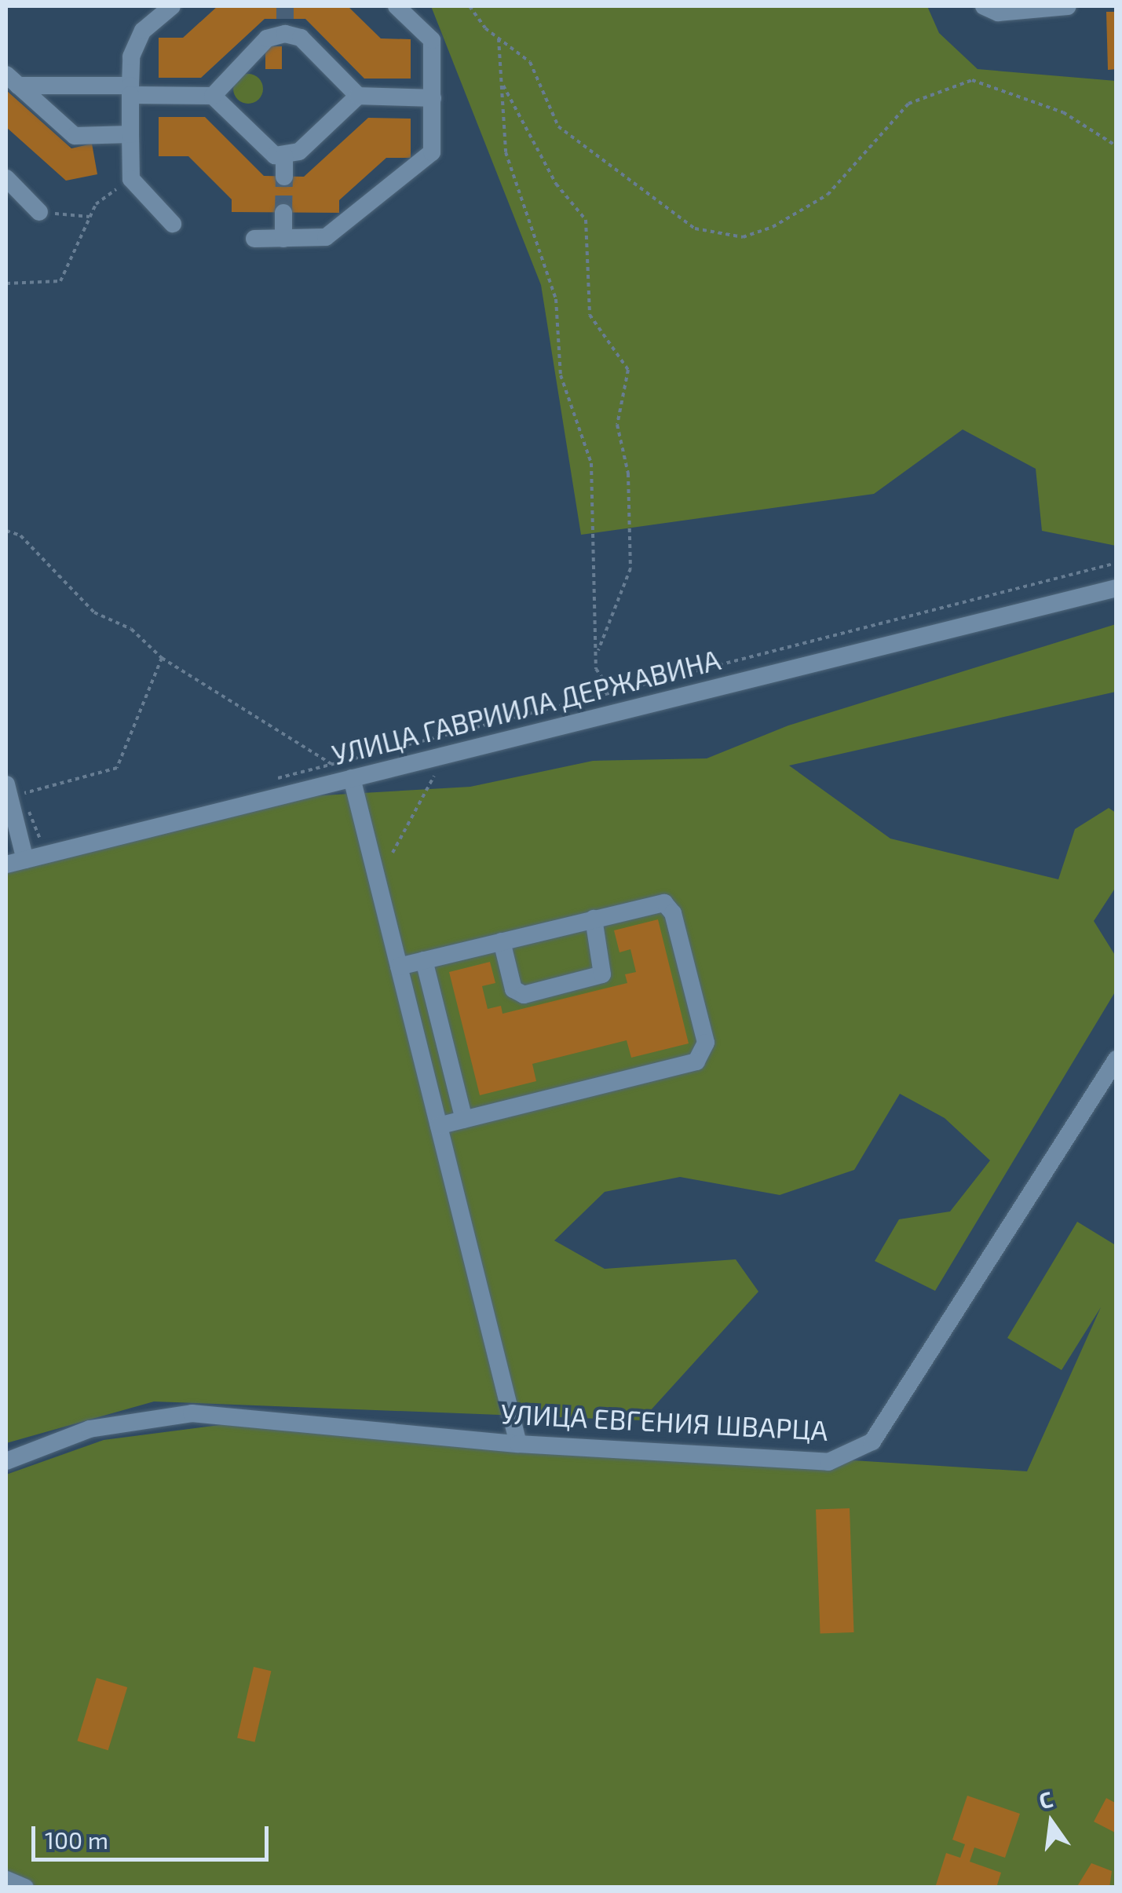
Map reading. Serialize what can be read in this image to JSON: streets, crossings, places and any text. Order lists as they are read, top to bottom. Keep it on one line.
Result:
{"streets":{"street":["УЛИЦА ГАВРИИЛА ДЕРЖАВИНА","УЛИЦА ЕВГЕНИЯ ШВАРЦА"]},"scale_bar":"100 m","north":"top"}
